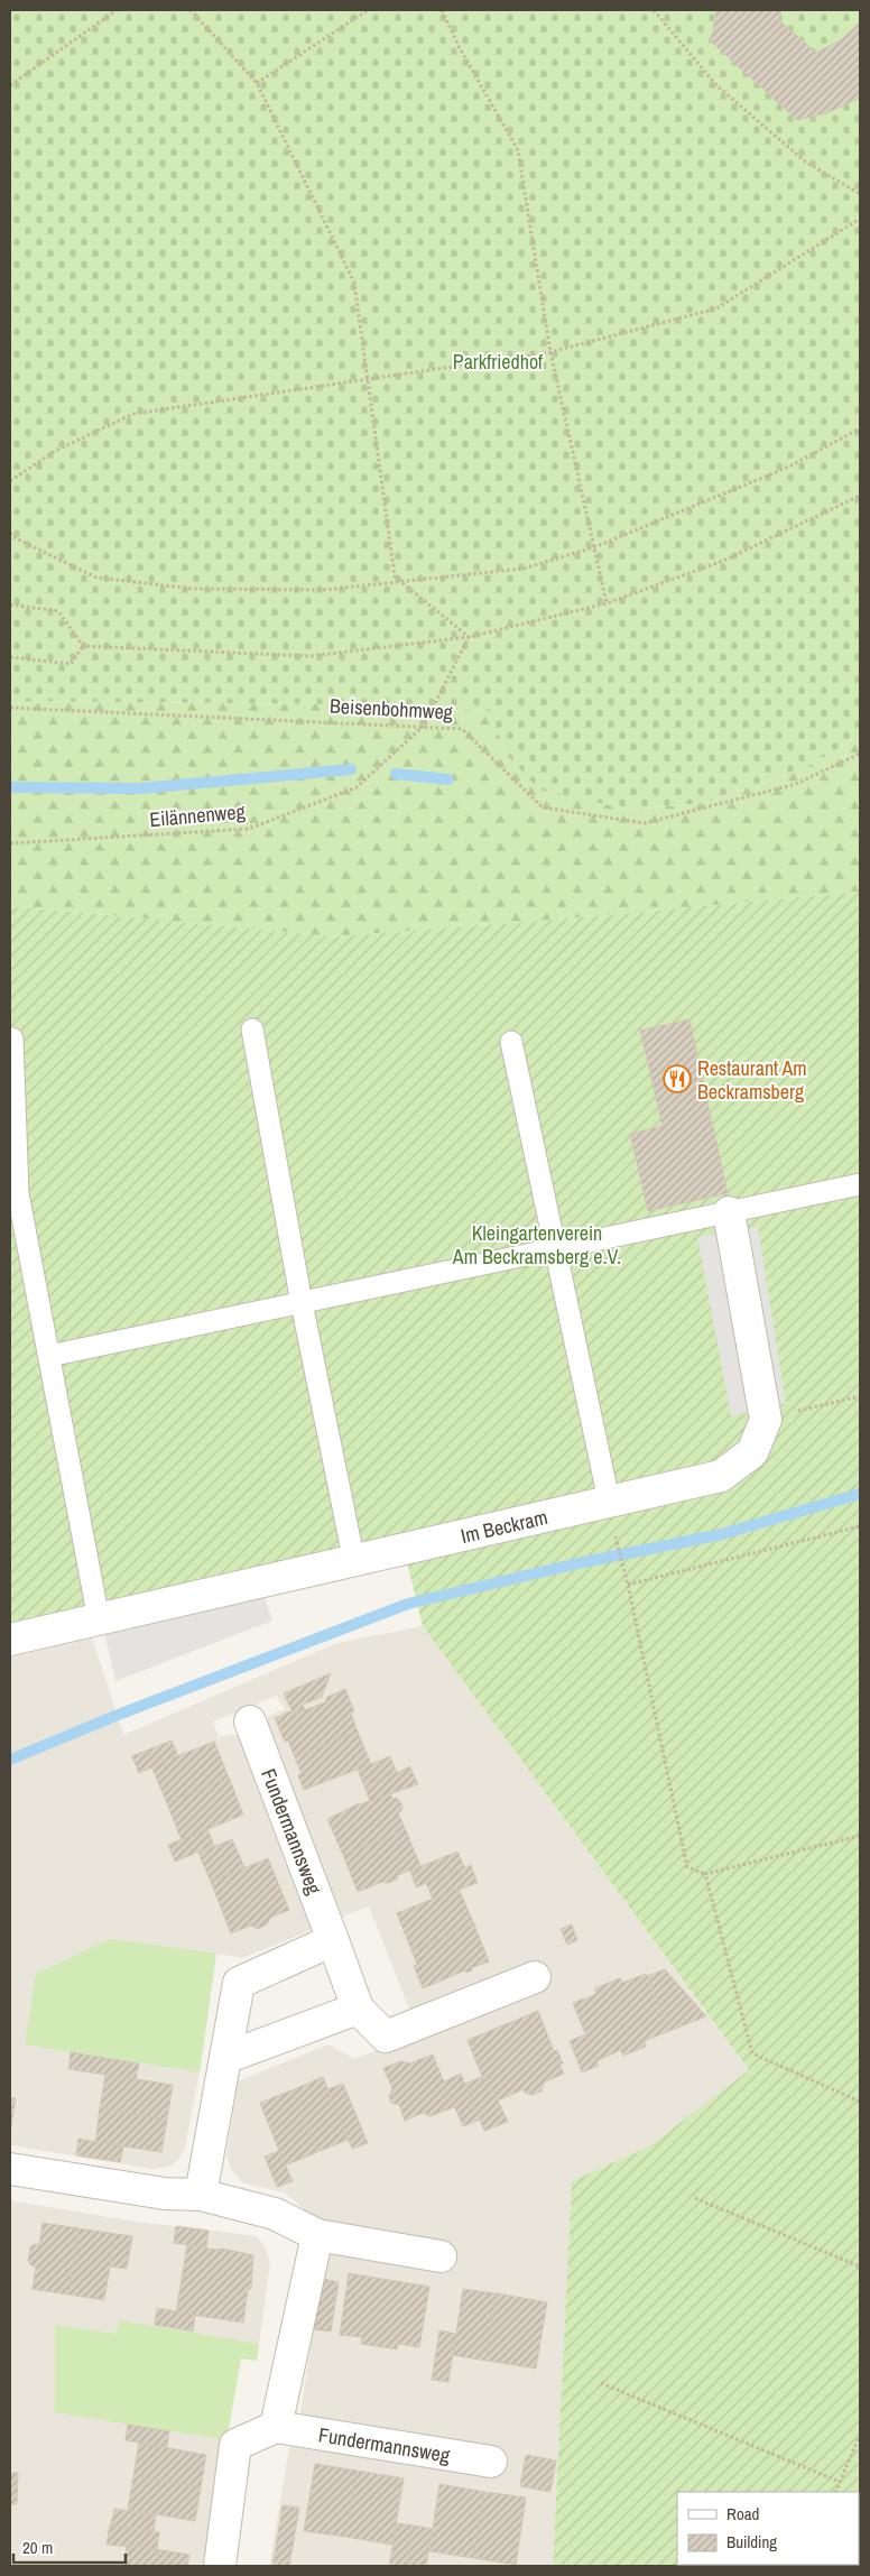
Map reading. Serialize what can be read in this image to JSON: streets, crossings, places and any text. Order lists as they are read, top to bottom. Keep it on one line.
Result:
{"streets":{"street":["Im Beckram","Fundermannsweg"],"path":["Beisenbohmweg","Eilännenweg"]},"crossings":[["Beisenbohmweg","Eilännenweg"]],"parks":["Parkfriedhof","Kleingartenverein Am Beckramsberg e.V."],"places":{"restaurant":["Restaurant Am Beckramsberg"]},"legend":["Road","Building"],"scale_bar":"20 m"}
